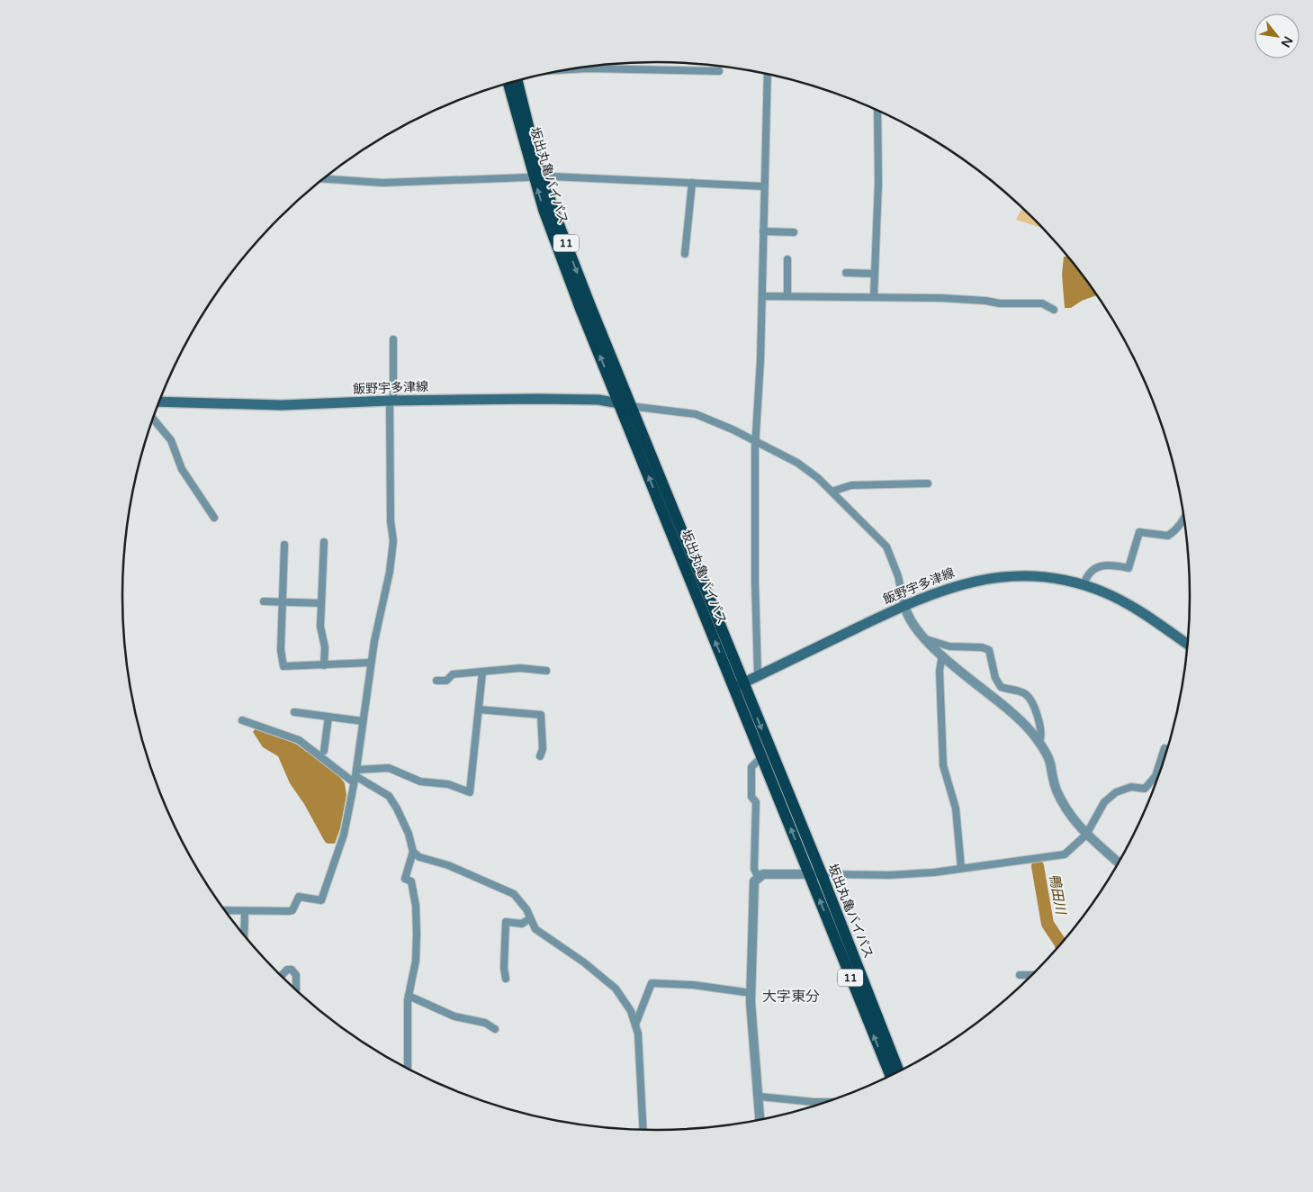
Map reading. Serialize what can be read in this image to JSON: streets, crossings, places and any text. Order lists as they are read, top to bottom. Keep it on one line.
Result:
{"streets":{"highway":["坂出丸亀バイパス","11"],"main road":["飯野宇多津線"]},"crossings":[["坂出丸亀バイパス","飯野宇多津線"]],"districts":["大字東分"],"water":["鴨田川"],"north":"bottom right"}
